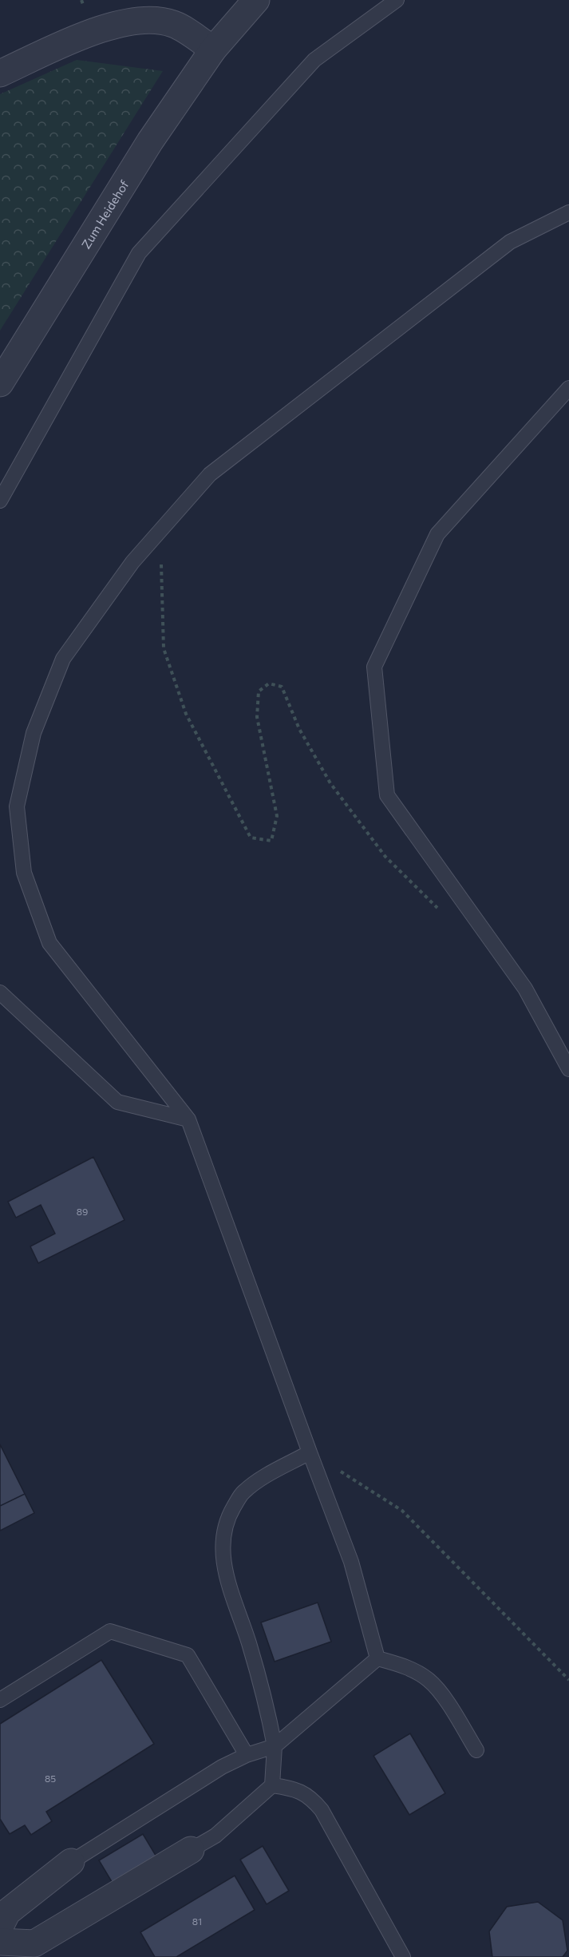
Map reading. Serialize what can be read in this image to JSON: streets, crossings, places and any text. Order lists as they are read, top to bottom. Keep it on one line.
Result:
{"streets":{"street":["Zum Heidehof"]},"house_numbers":["89","85","81"]}
